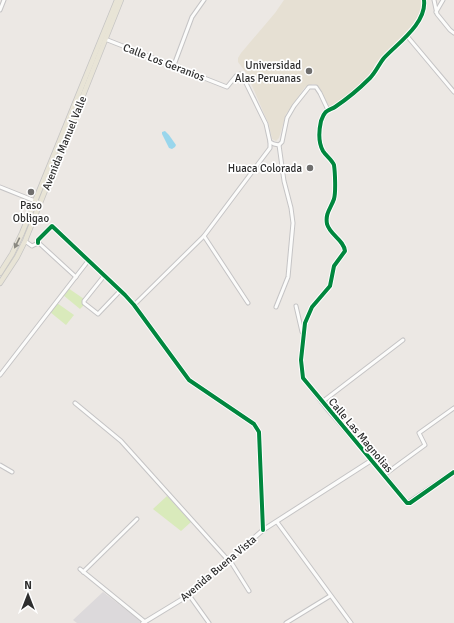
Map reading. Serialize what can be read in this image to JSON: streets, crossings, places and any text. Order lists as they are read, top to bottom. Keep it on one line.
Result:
{"streets":{"main road":["Avenida Manuel Valle"],"street":["Calle Los Geranios","Calle Las Magnolias","Avenida Buena Vista"]},"crossings":[["Calle Los Geranios","Avenida Manuel Valle"],["Calle Las Magnolias","Avenida Buena Vista"]],"places":["Universidad Alas Peruanas","Huaca Colorada","Paso Obligao"],"north":"top"}
